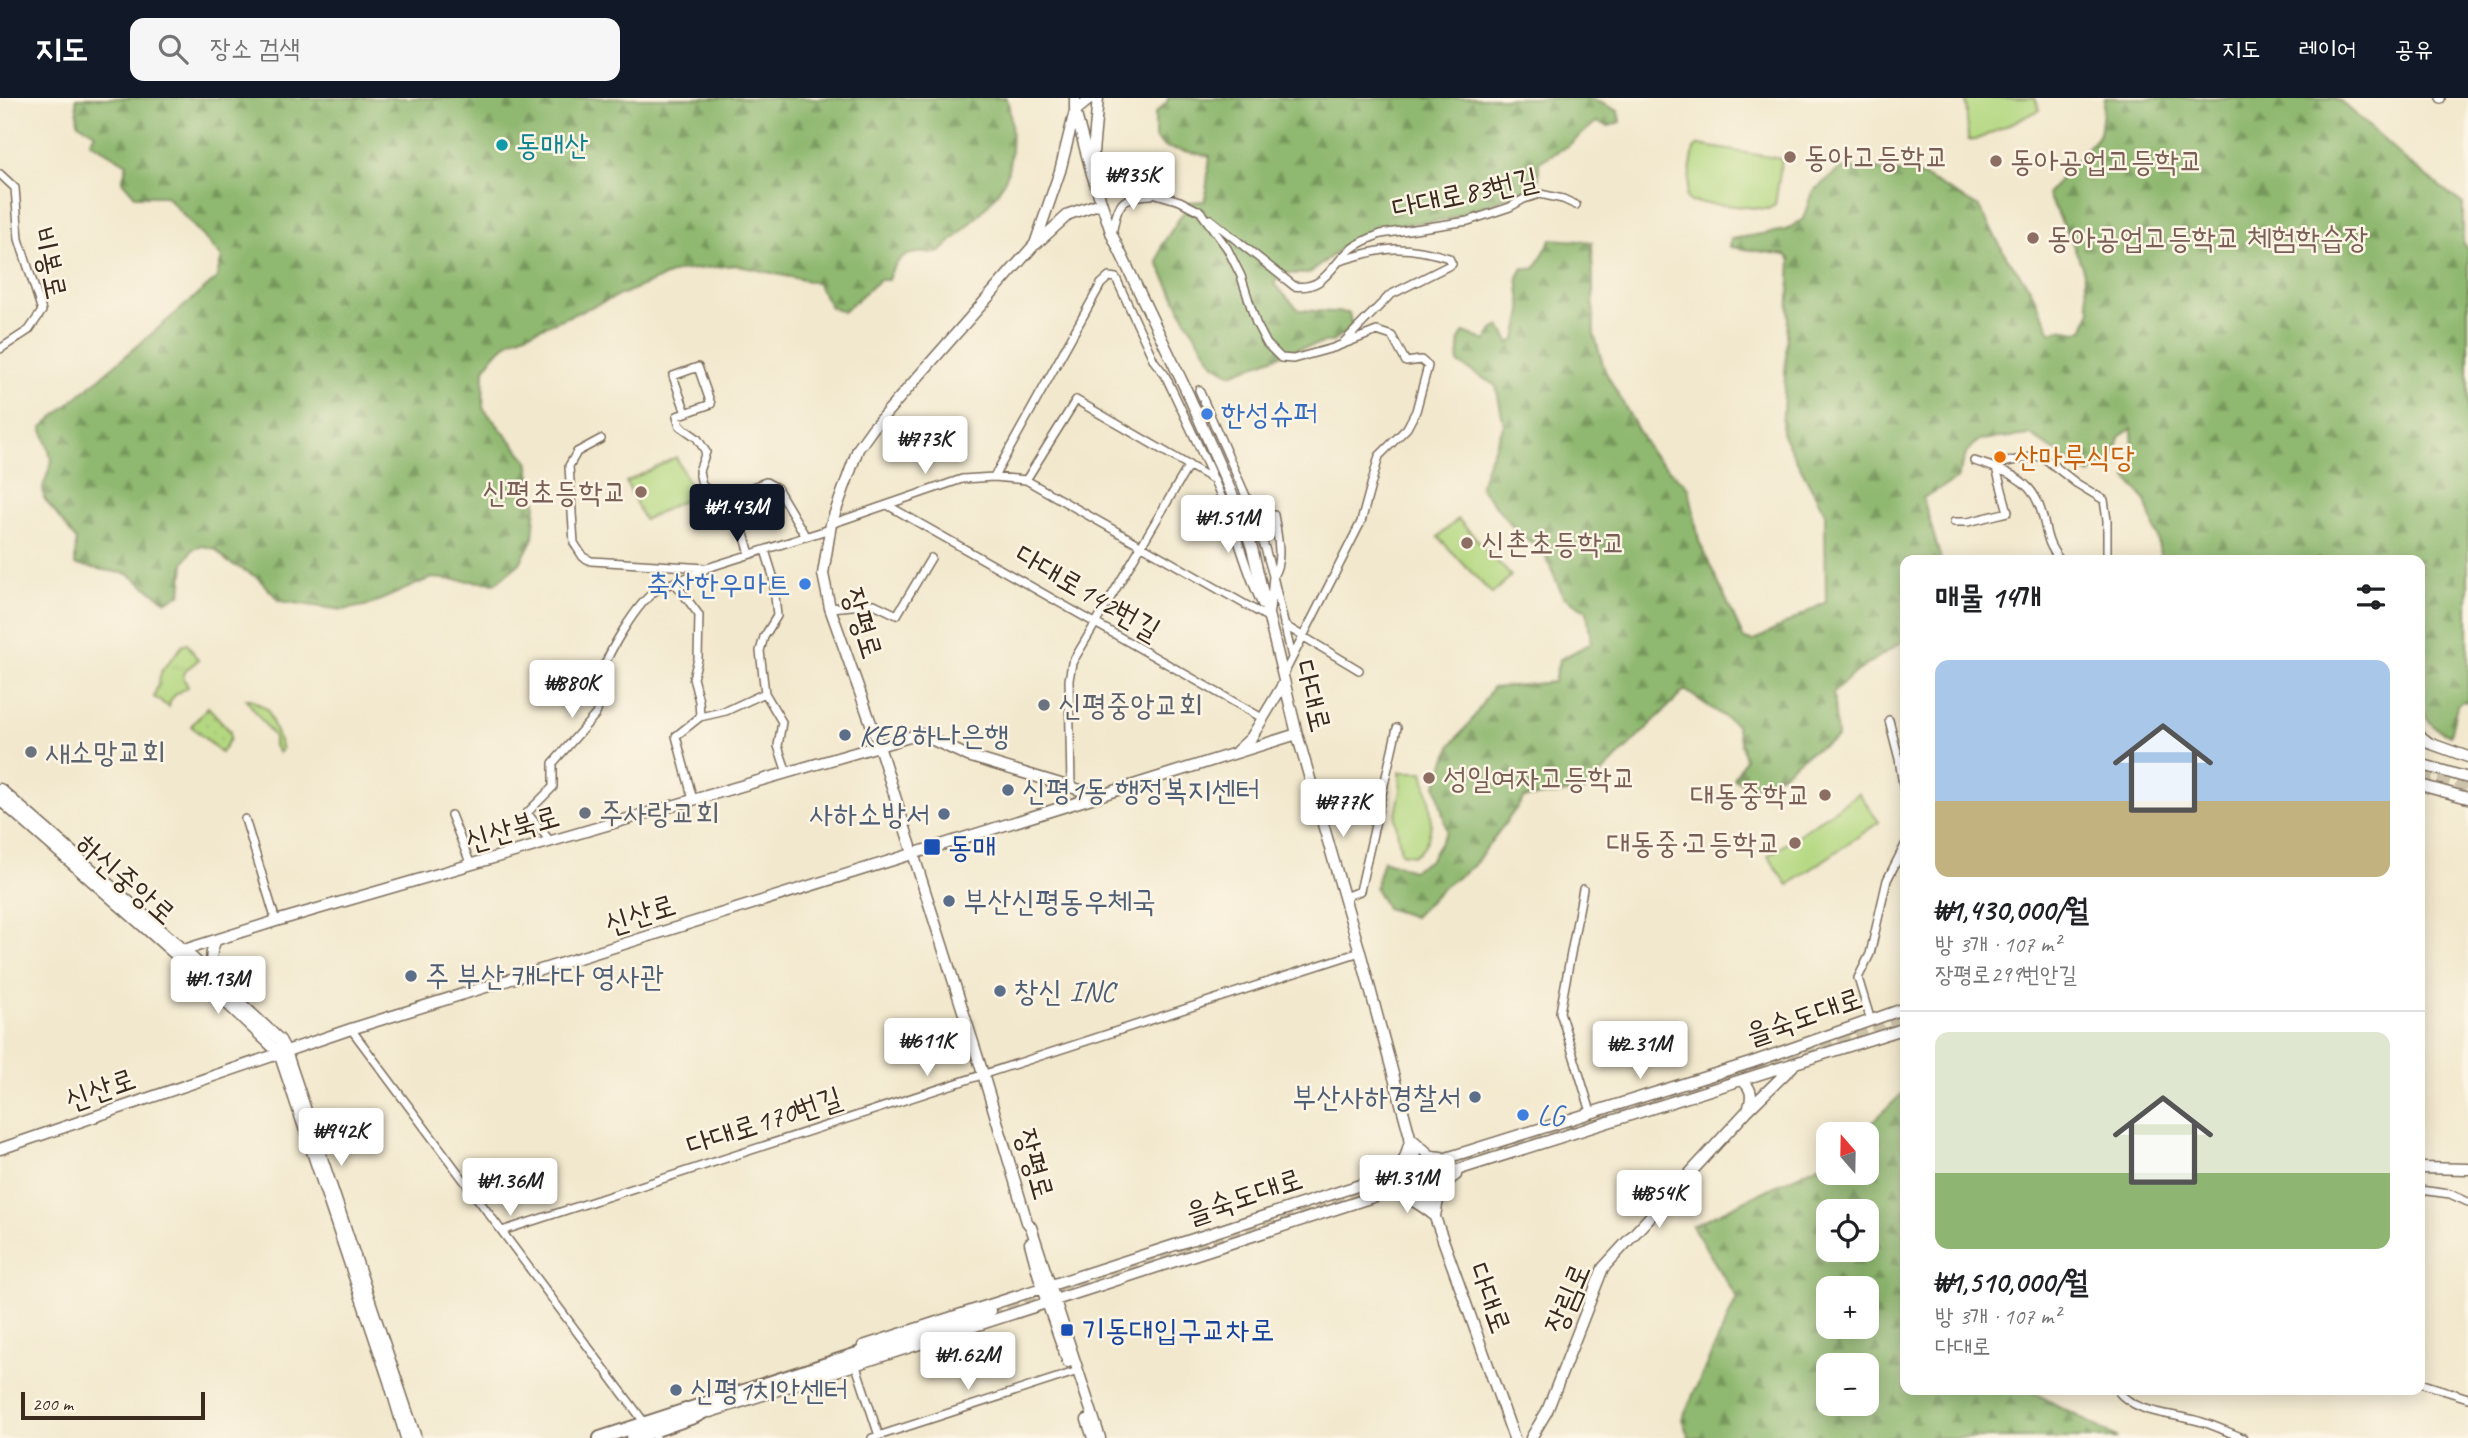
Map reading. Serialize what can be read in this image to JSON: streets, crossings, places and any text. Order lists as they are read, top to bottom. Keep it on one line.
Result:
{"streets":{"highway":["을숙도대로"],"main road":["장평로","다대로","신산북로","하신중앙로","신산로","장림로"],"street":["다대로83번길","비봉로","다대로142번길","다대로170번길"]},"crossings":[["장평로","다대로"],["장평로","신산북로"],["장평로","신산로"],["장평로","을숙도대로"],["장평로","다대로170번길"],["다대로","신산로"],["다대로","을숙도대로"],["다대로","다대로170번길"],["신산북로","하신중앙로"],["신산북로","신산로"],["하신중앙로","신산로"],["을숙도대로","장림로"]],"places":{"other":["동매산","동아고등학교","동아공업고등학교","동아공업고등학교 체험학습장","한성슈퍼","산마루식당","신평초등학교","신촌초등학교","축산한우마트","신평중앙교회","KEB 하나은행","새소망교회","성일여자고등학교","신평1동 행정복지센터","대동중학교","주사랑교회","사하소방서","대동중•고등학교","부산신평동우체국","주 부산 캐나다 영사관","창신 INC","부산사하경찰서","LG","신평1치안센터"],"transit":["동매","기동대입구교차로"]},"scale_bar":"200 m","north":"top","page":{"header":"지도","search":"장소 검색","nav":["지도","레이어","공유"],"price":["₩935K","₩773K","₩1.43M","₩1.51M","₩880K","₩777K","₩1.13M","₩611K","₩2.31M","₩942K","₩1.31M","₩1.36M","₩854K","₩1.62M"],"heading":"매물 14개","list":[{"name":"₩1,430,000/월","note":"방 3개 · 107 m² · 장평로299번안길"},{"name":"₩1,510,000/월","note":"방 3개 · 107 m² · 다대로"}],"map_buttons":["+","−"],"scale":"200 m"}}
